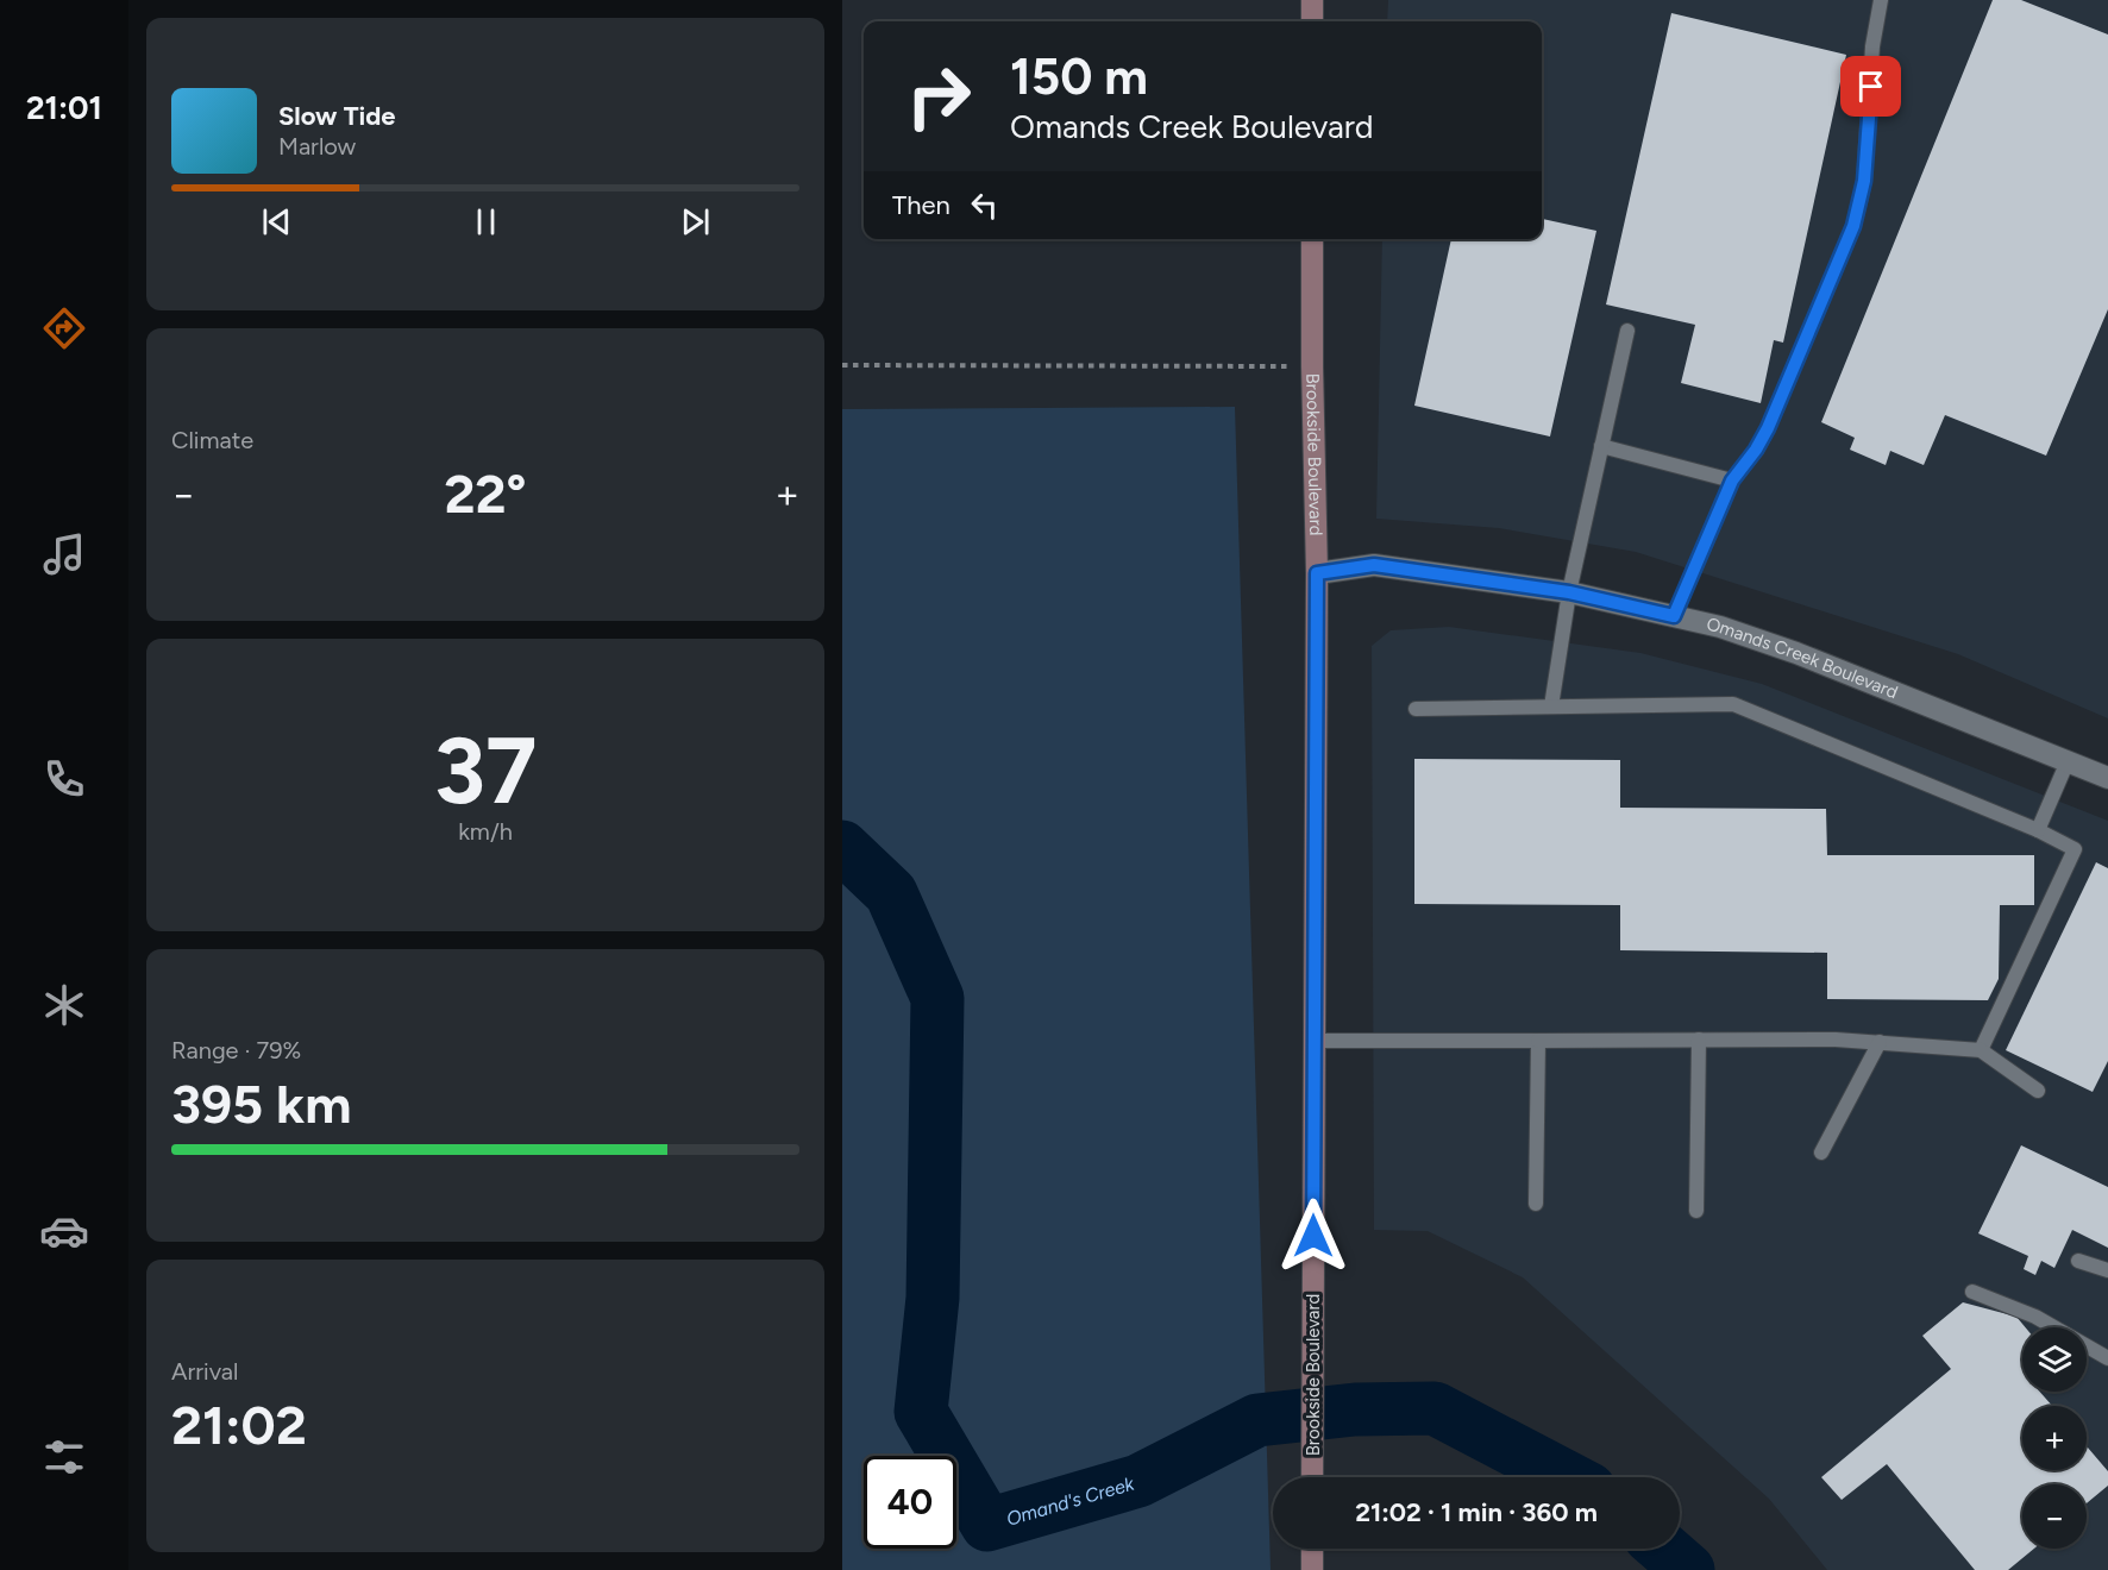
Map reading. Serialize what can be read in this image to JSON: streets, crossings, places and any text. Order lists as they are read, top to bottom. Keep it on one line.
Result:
{"streets":{"street":["Brookside Boulevard","Omands Creek Boulevard"]},"crossings":[["Brookside Boulevard","Omands Creek Boulevard"]],"water":["Omand's Creek"],"page":{"tabs":"21:01","turn":["150 m","Omands Creek Boulevard"],"song":["Slow Tide","Marlow"],"then":"Then","tile":["Climate",["37","km/h"],["Range · 79%","395 km"],["Arrival","21:02"]],"heat":["−","22°","+"],"map_buttons":["+","−"],"limit":"40","trip":"21:02 · 1 min · 360 m"}}
